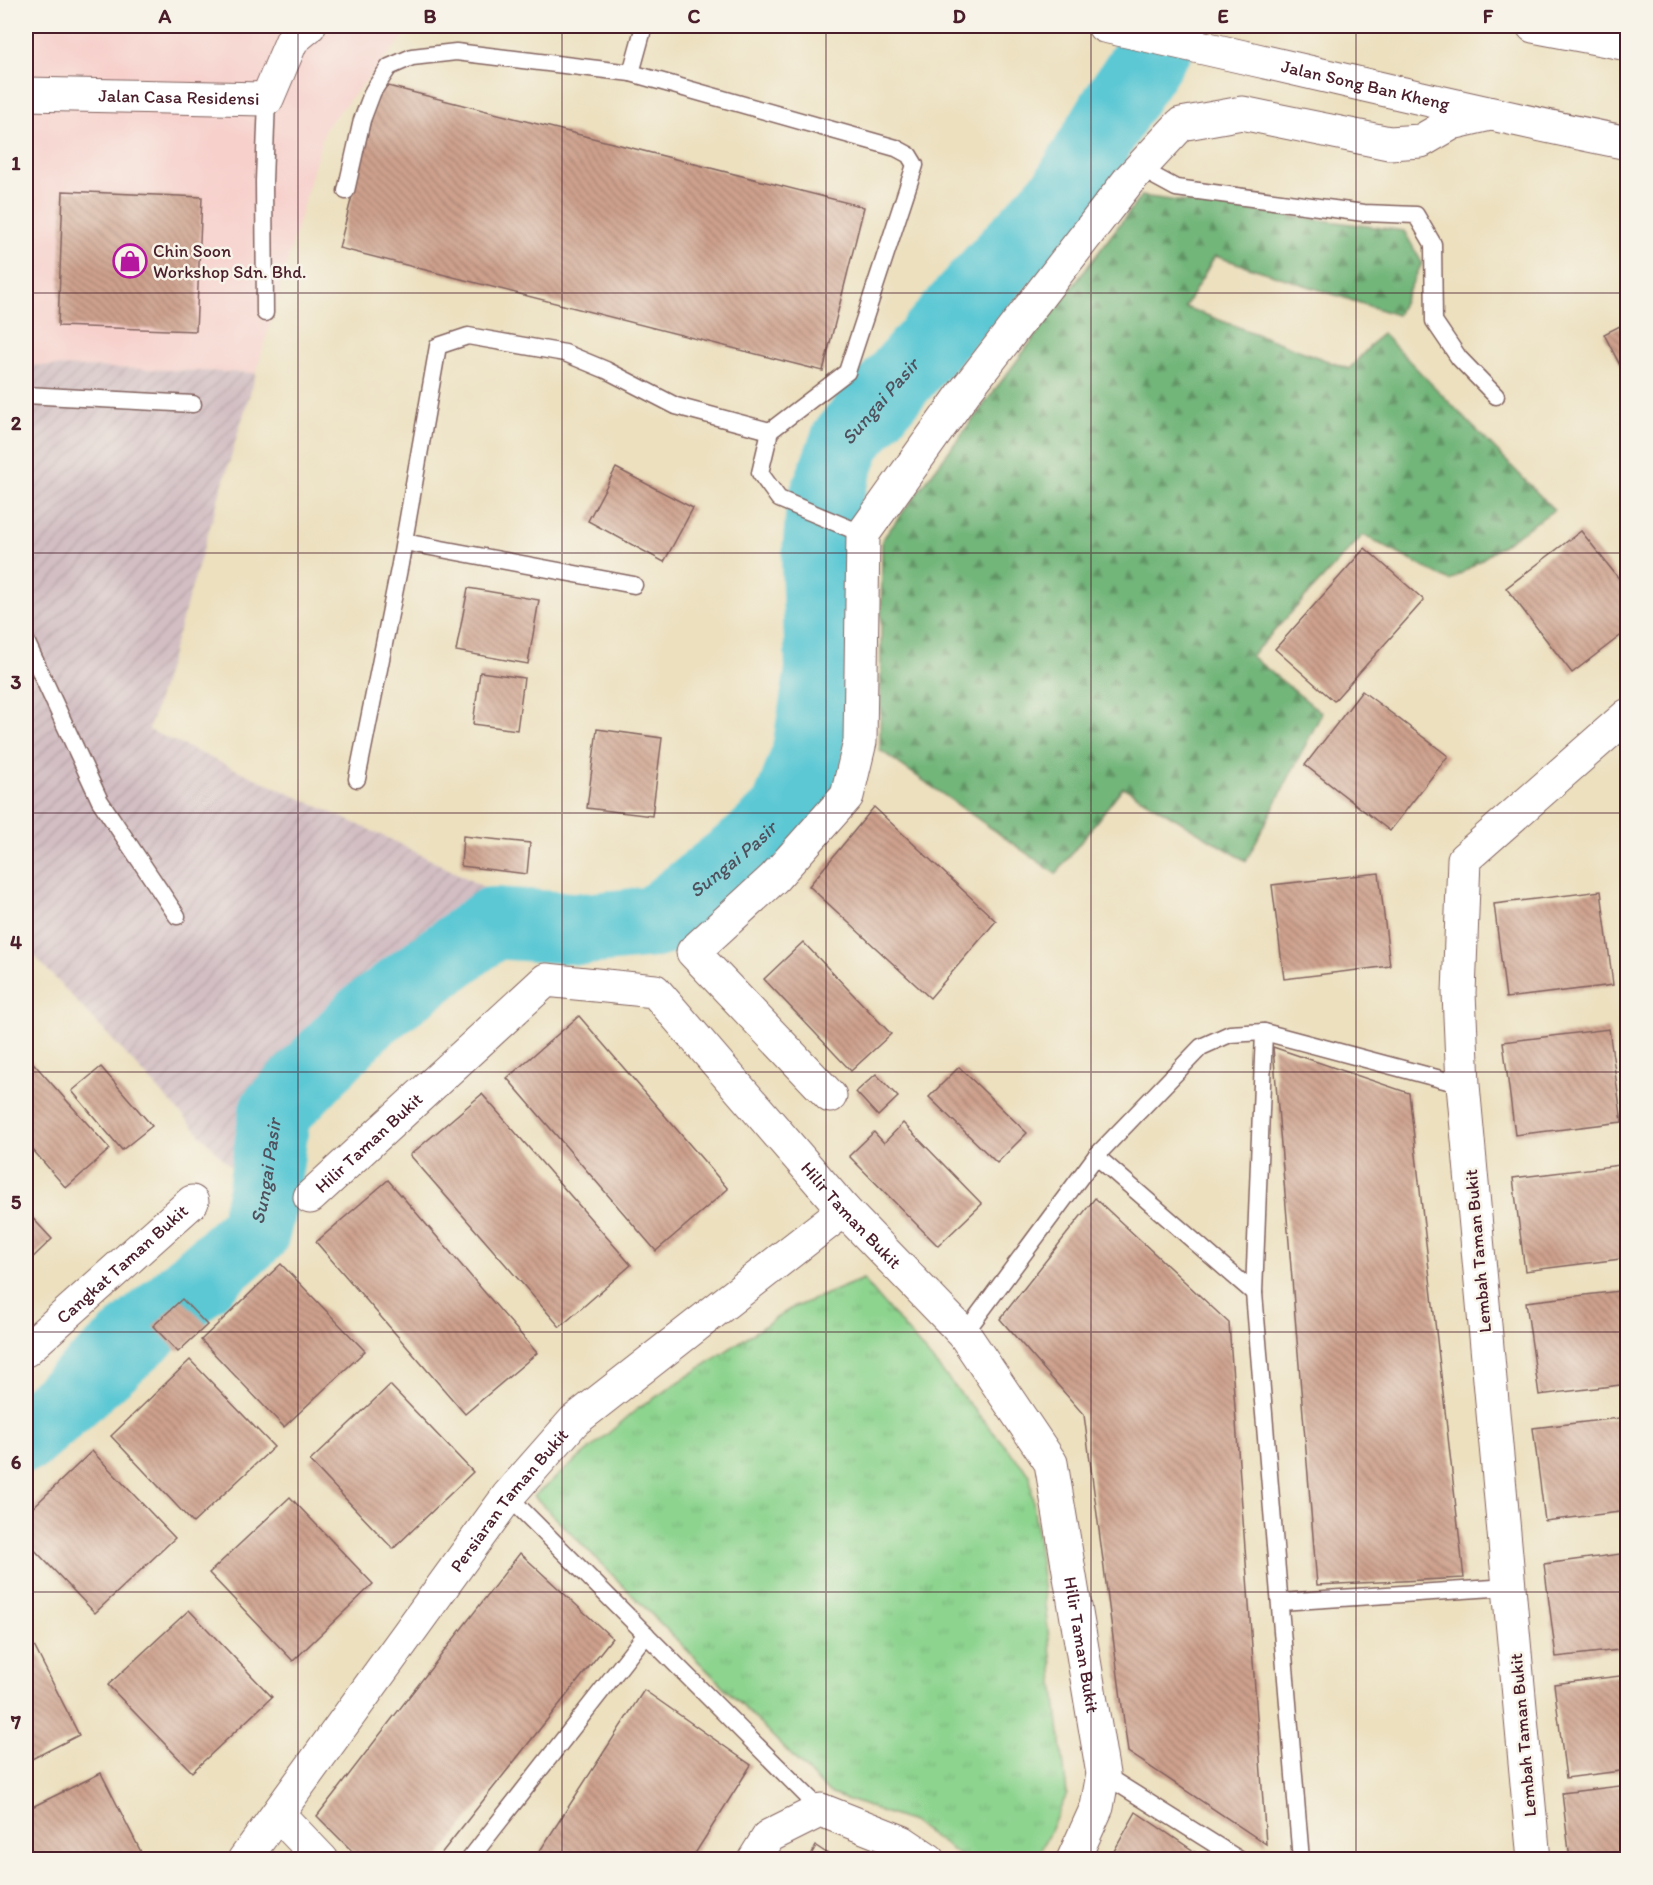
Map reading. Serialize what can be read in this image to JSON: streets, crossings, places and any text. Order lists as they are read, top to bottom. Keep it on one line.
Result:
{"streets":{"street":["Jalan Song Ban Kheng","Jalan Casa Residensi","Hilir Taman Bukit","Lembah Taman Bukit","Cangkat Taman Bukit","Persiaran Taman Bukit"]},"crossings":[["Hilir Taman Bukit","Persiaran Taman Bukit"]],"water":["Sungai Pasir"],"places":{"shop":["Chin Soon Workshop Sdn. Bhd."]},"grid":{"columns":["A","B","C","D","E","F"],"rows":["1","2","3","4","5","6","7"]}}
